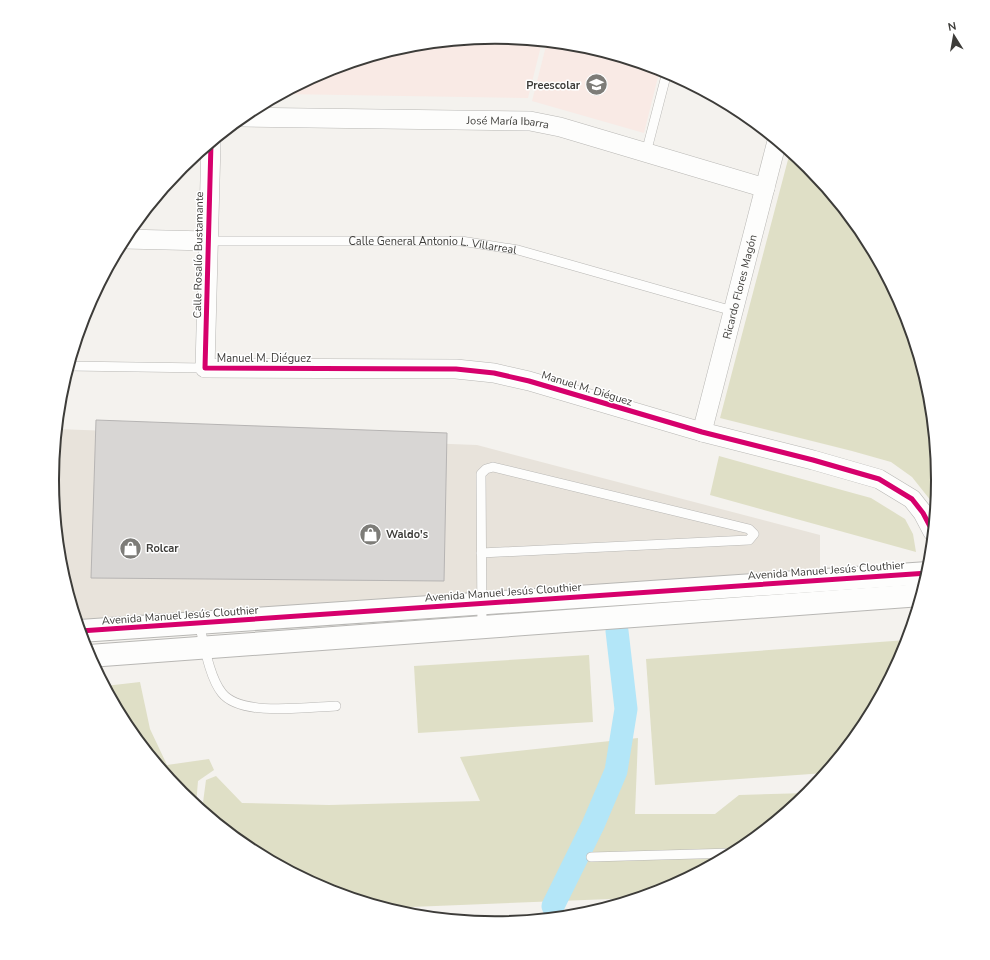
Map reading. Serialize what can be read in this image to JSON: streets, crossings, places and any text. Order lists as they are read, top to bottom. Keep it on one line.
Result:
{"streets":{"street":["José María Ibarra","Calle General Antonio L. Villarreal","Calle Rosalío Bustamante","Ricardo Flores Magón","Manuel M. Diéguez","Avenida Manuel Jesús Clouthier"]},"crossings":[["José María Ibarra","Ricardo Flores Magón"],["Calle General Antonio L. Villarreal","Calle Rosalío Bustamante"],["Calle General Antonio L. Villarreal","Ricardo Flores Magón"],["Calle Rosalío Bustamante","Manuel M. Diéguez"],["Ricardo Flores Magón","Manuel M. Diéguez"]],"places":{"school or university":["Preescolar"],"shop":["Waldo's","Rolcar"]},"north":"top"}
